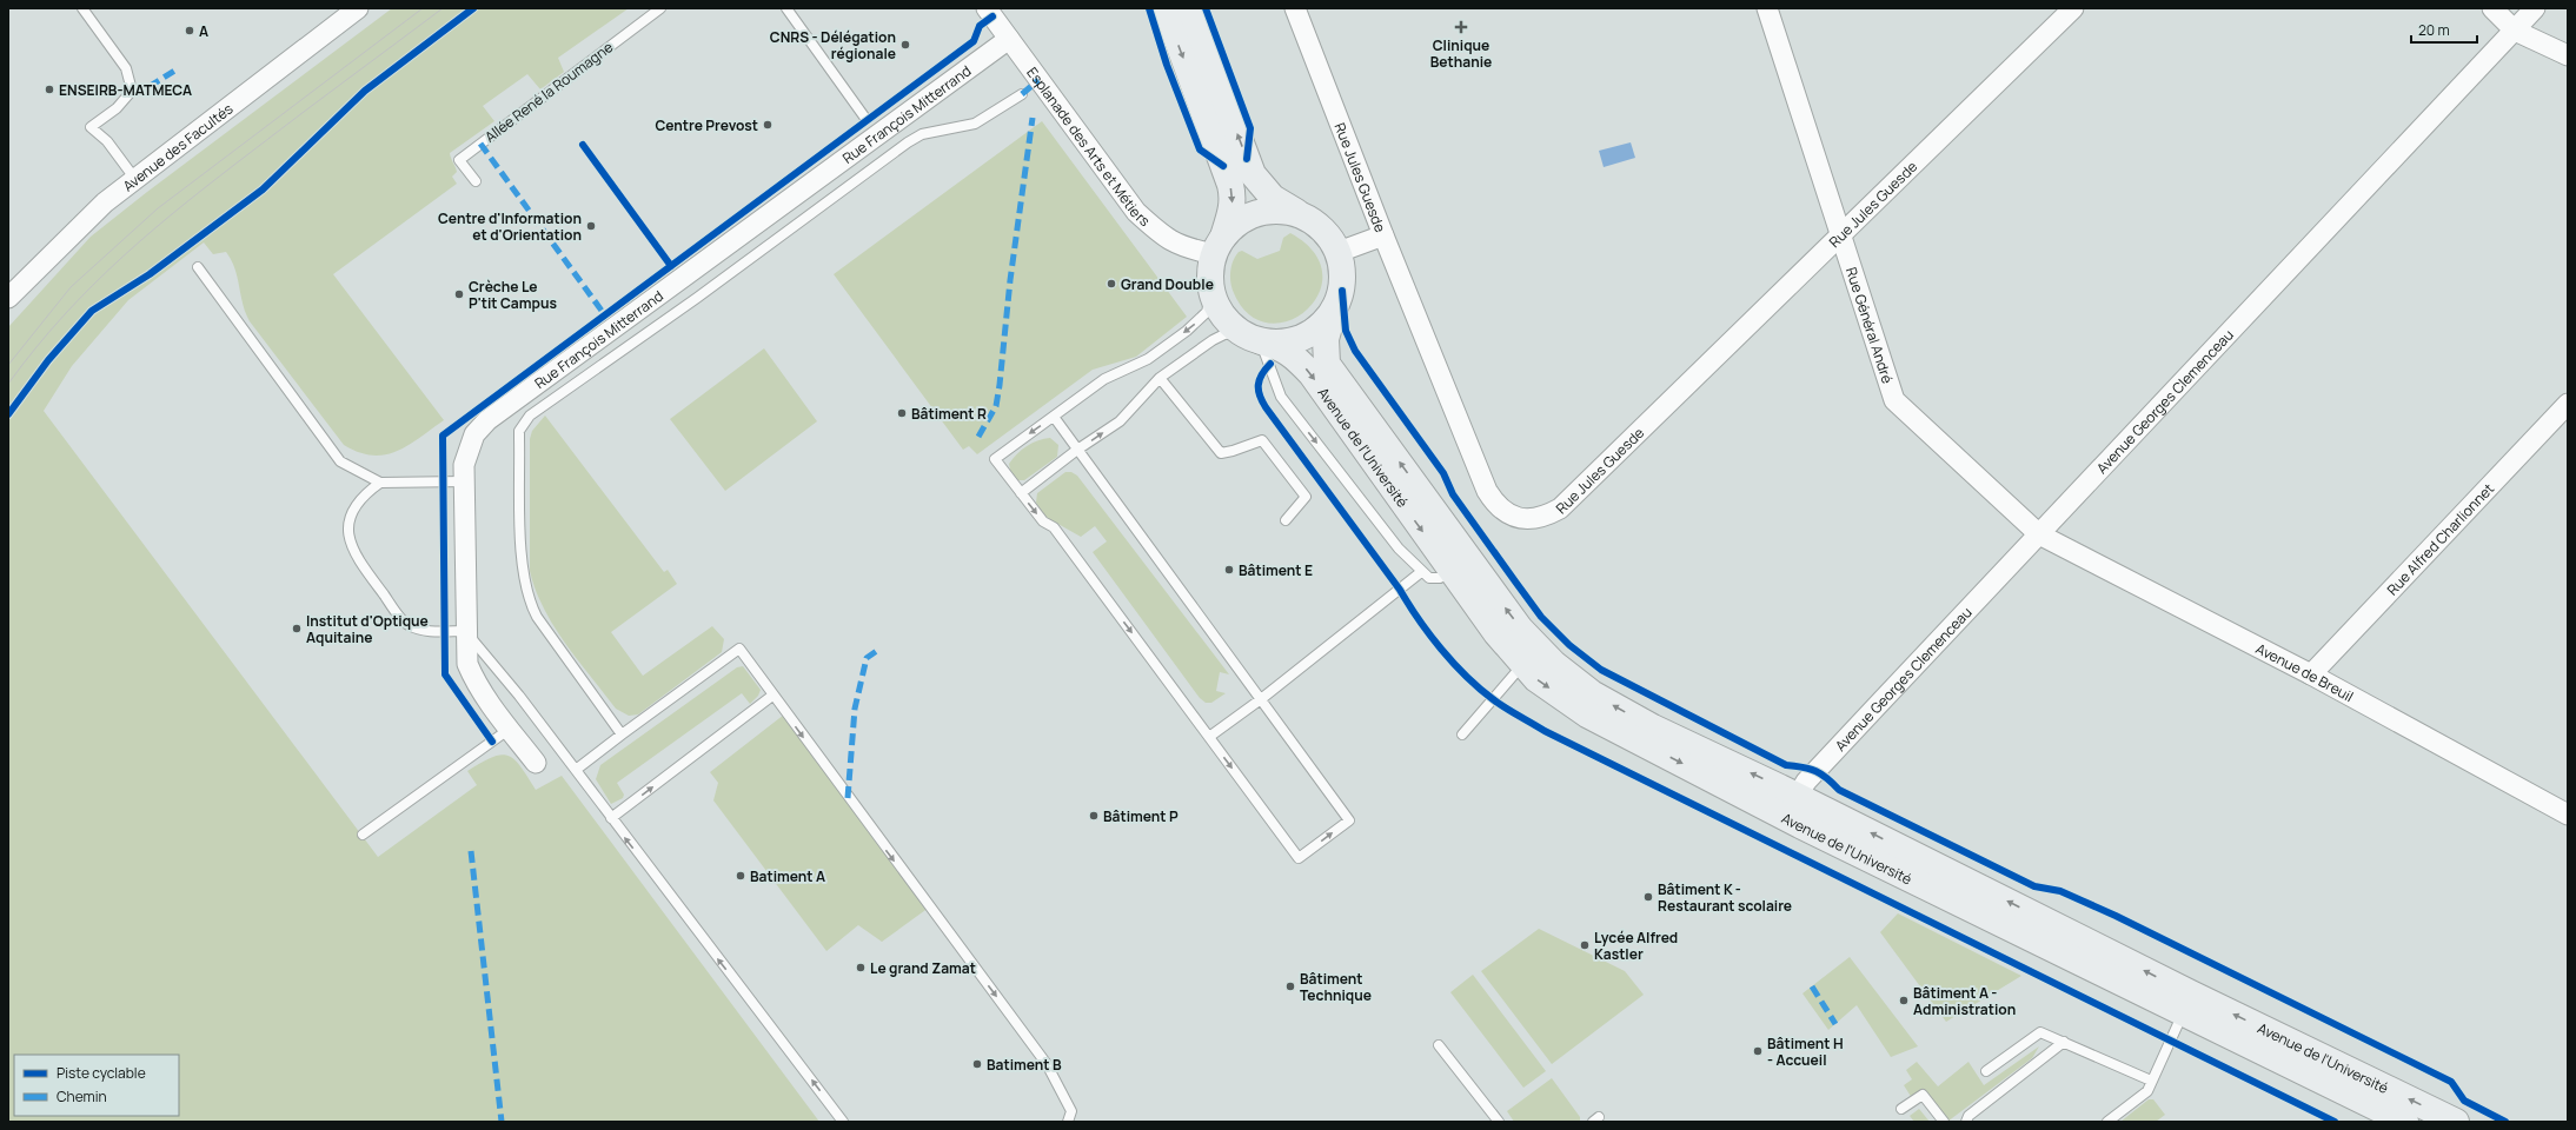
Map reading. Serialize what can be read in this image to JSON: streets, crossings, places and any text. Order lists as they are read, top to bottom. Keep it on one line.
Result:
{"streets":{"street":["Rue François Mitterrand","Avenue des Facultés","Esplanade des Arts et Métiers","Rue Jules Guesde","Rue Général André","Avenue Georges Clemenceau","Avenue de l'Université","Rue Alfred Charlionnet","Avenue de Breuil"],"lane":["Allée René la Roumagne"]},"crossings":[["Rue François Mitterrand","Esplanade des Arts et Métiers"],["Esplanade des Arts et Métiers","Avenue de l'Université"],["Rue Jules Guesde","Rue Général André"],["Rue Général André","Avenue Georges Clemenceau"],["Rue Général André","Avenue de Breuil"],["Avenue Georges Clemenceau","Avenue de l'Université"],["Avenue Georges Clemenceau","Avenue de Breuil"],["Rue Alfred Charlionnet","Avenue de Breuil"]],"places":{"health":["Clinique Bethanie"],"other":["A","CNRS - Délégation régionale","ENSEIRB-MATMECA","Centre Prevost","Centre d'Information et d'Orientation","Grand Double","Crèche Le P'tit Campus","Bâtiment R","Bâtiment E","Institut d'Optique Aquitaine","Bâtiment P","Batiment A","Bâtiment K - Restaurant scolaire","Lycée Alfred Kastler","Le grand Zamat","Bâtiment Technique","Bâtiment A - Administration","Bâtiment H - Accueil","Batiment B"]},"legend":["Piste cyclable","Chemin"],"scale_bar":"20 m"}
